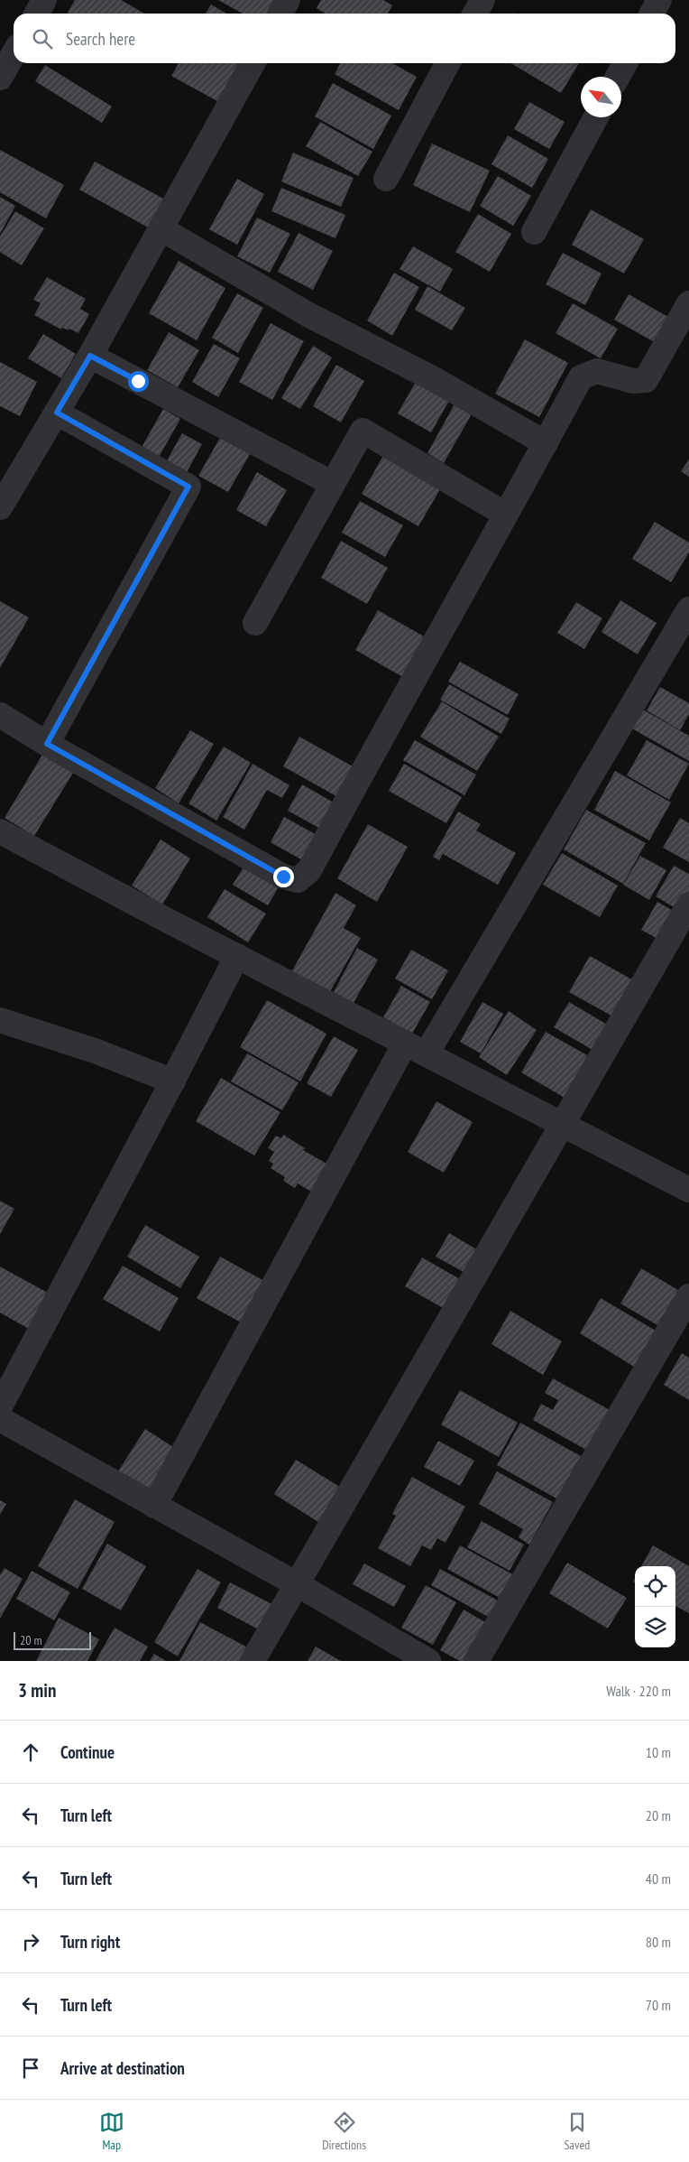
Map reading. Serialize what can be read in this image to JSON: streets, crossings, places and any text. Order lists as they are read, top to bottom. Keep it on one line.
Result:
{"scale_bar":"20 m","north":"top left","page":{"search":"Search here","scale":"20 m","heading":["3 min","Walk · 220 m"],"list":[["Continue","10 m"],["Turn left","20 m"],["Turn left","40 m"],["Turn right","80 m"],["Turn left","70 m"],"Arrive at destination"],"nav":["Map","Directions","Saved"]}}
